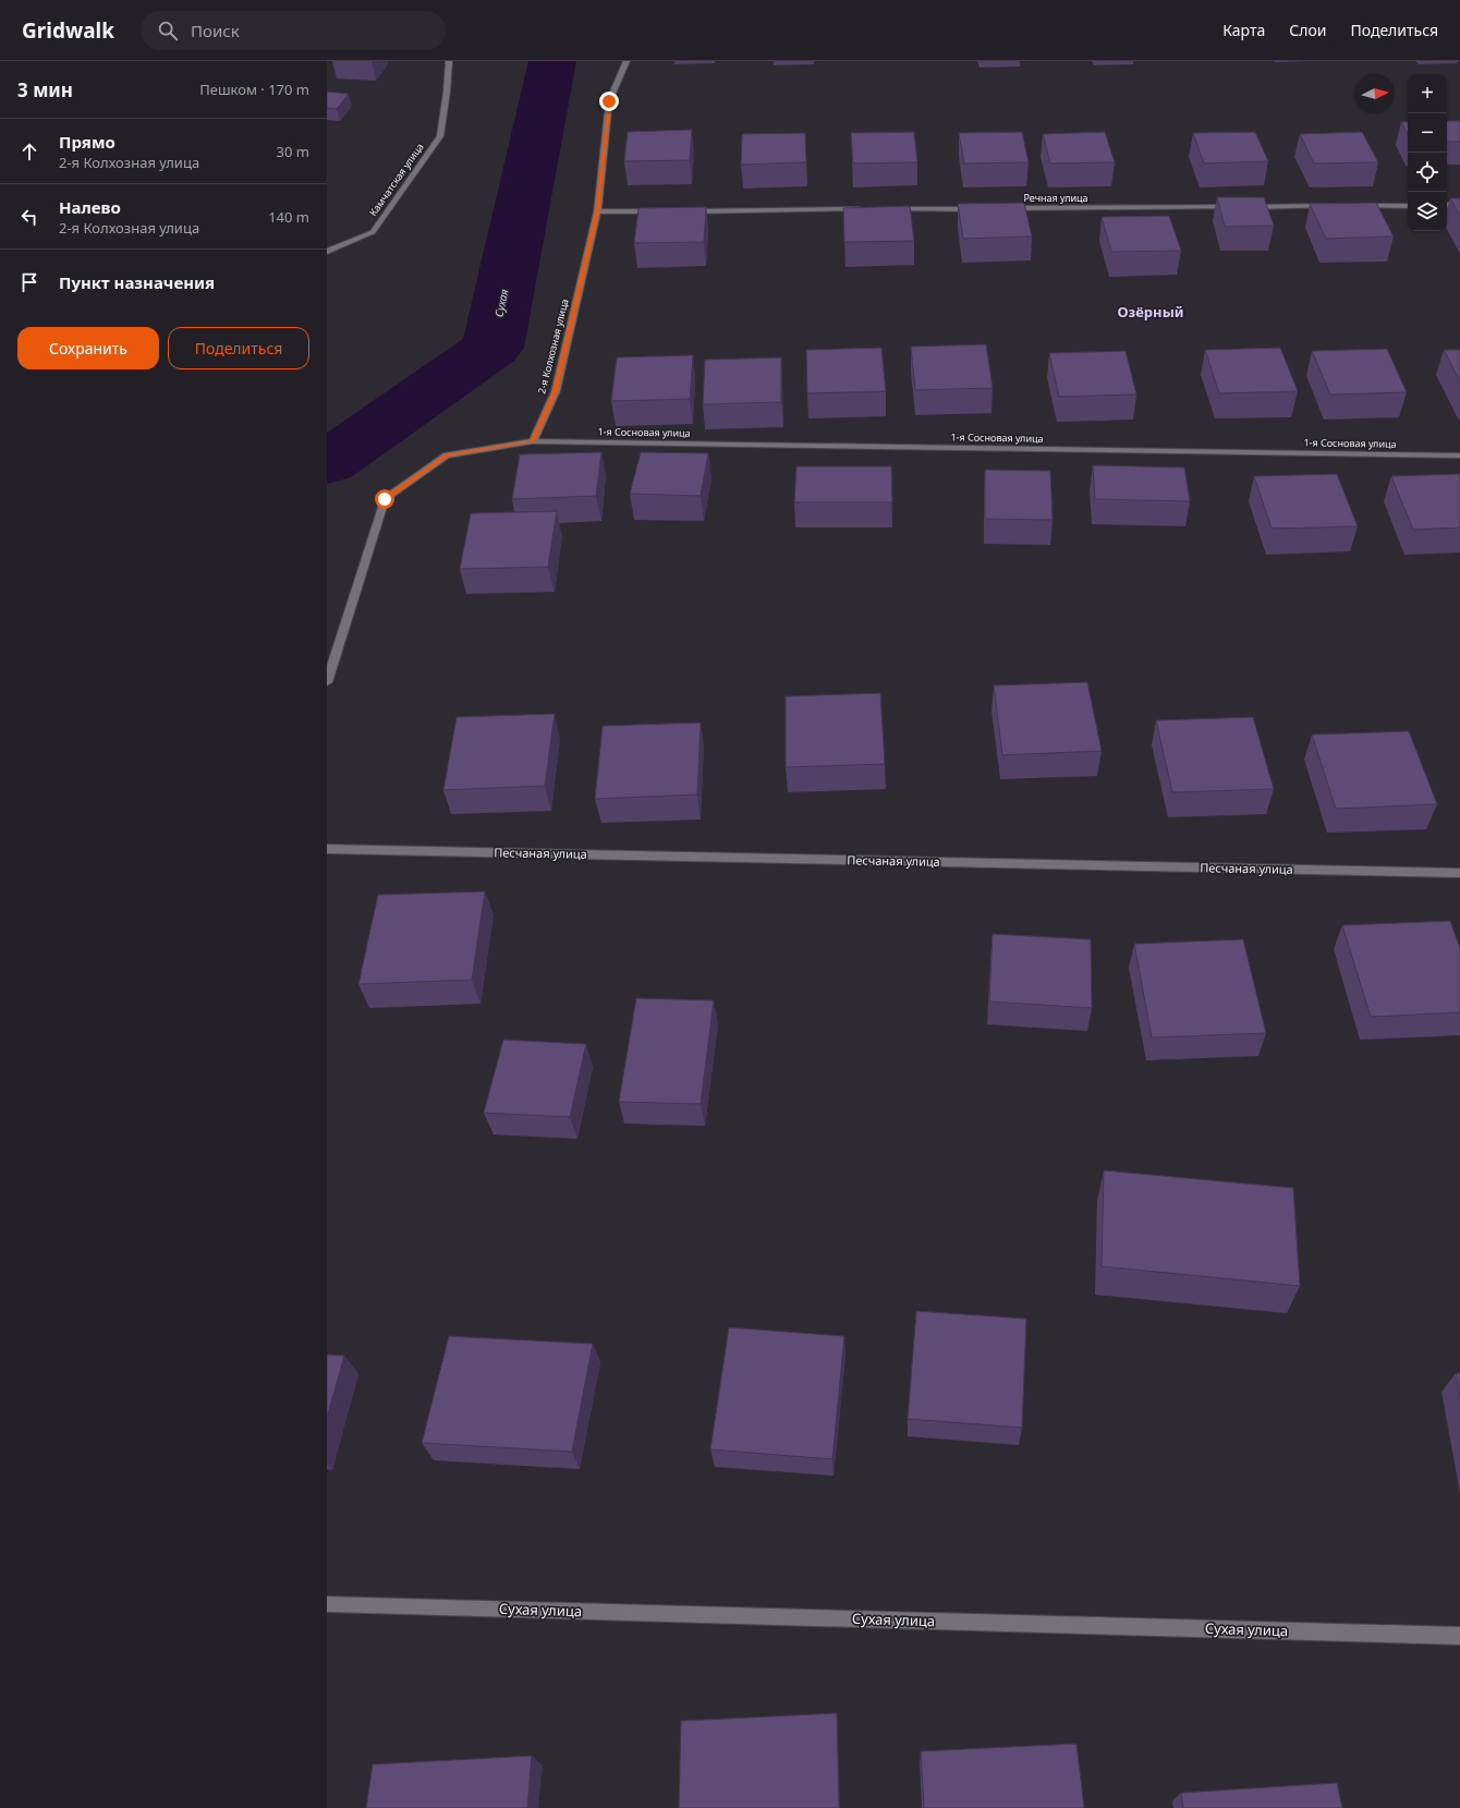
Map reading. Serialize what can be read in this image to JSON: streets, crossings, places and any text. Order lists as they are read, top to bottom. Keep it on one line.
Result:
{"streets":{"street":["Камчатская улица","Речная улица","2-я Колхозная улица","1-я Сосновая улица","Песчаная улица","Сухая улица"]},"crossings":[["2-я Колхозная улица","1-я Сосновая улица"]],"districts":["Озёрный"],"water":["Сухая"],"north":"right","page":{"header":"Gridwalk","search":"Поиск","nav":["Карта","Слои","Поделиться"],"heading":["3 мин","Пешком · 170 m"],"map_buttons":["+","−"],"list":[["Прямо","2-я Колхозная улица","30 m"],["Налево","2-я Колхозная улица","140 m"],"Пункт назначения"],"buttons":["Сохранить","Поделиться"]}}
